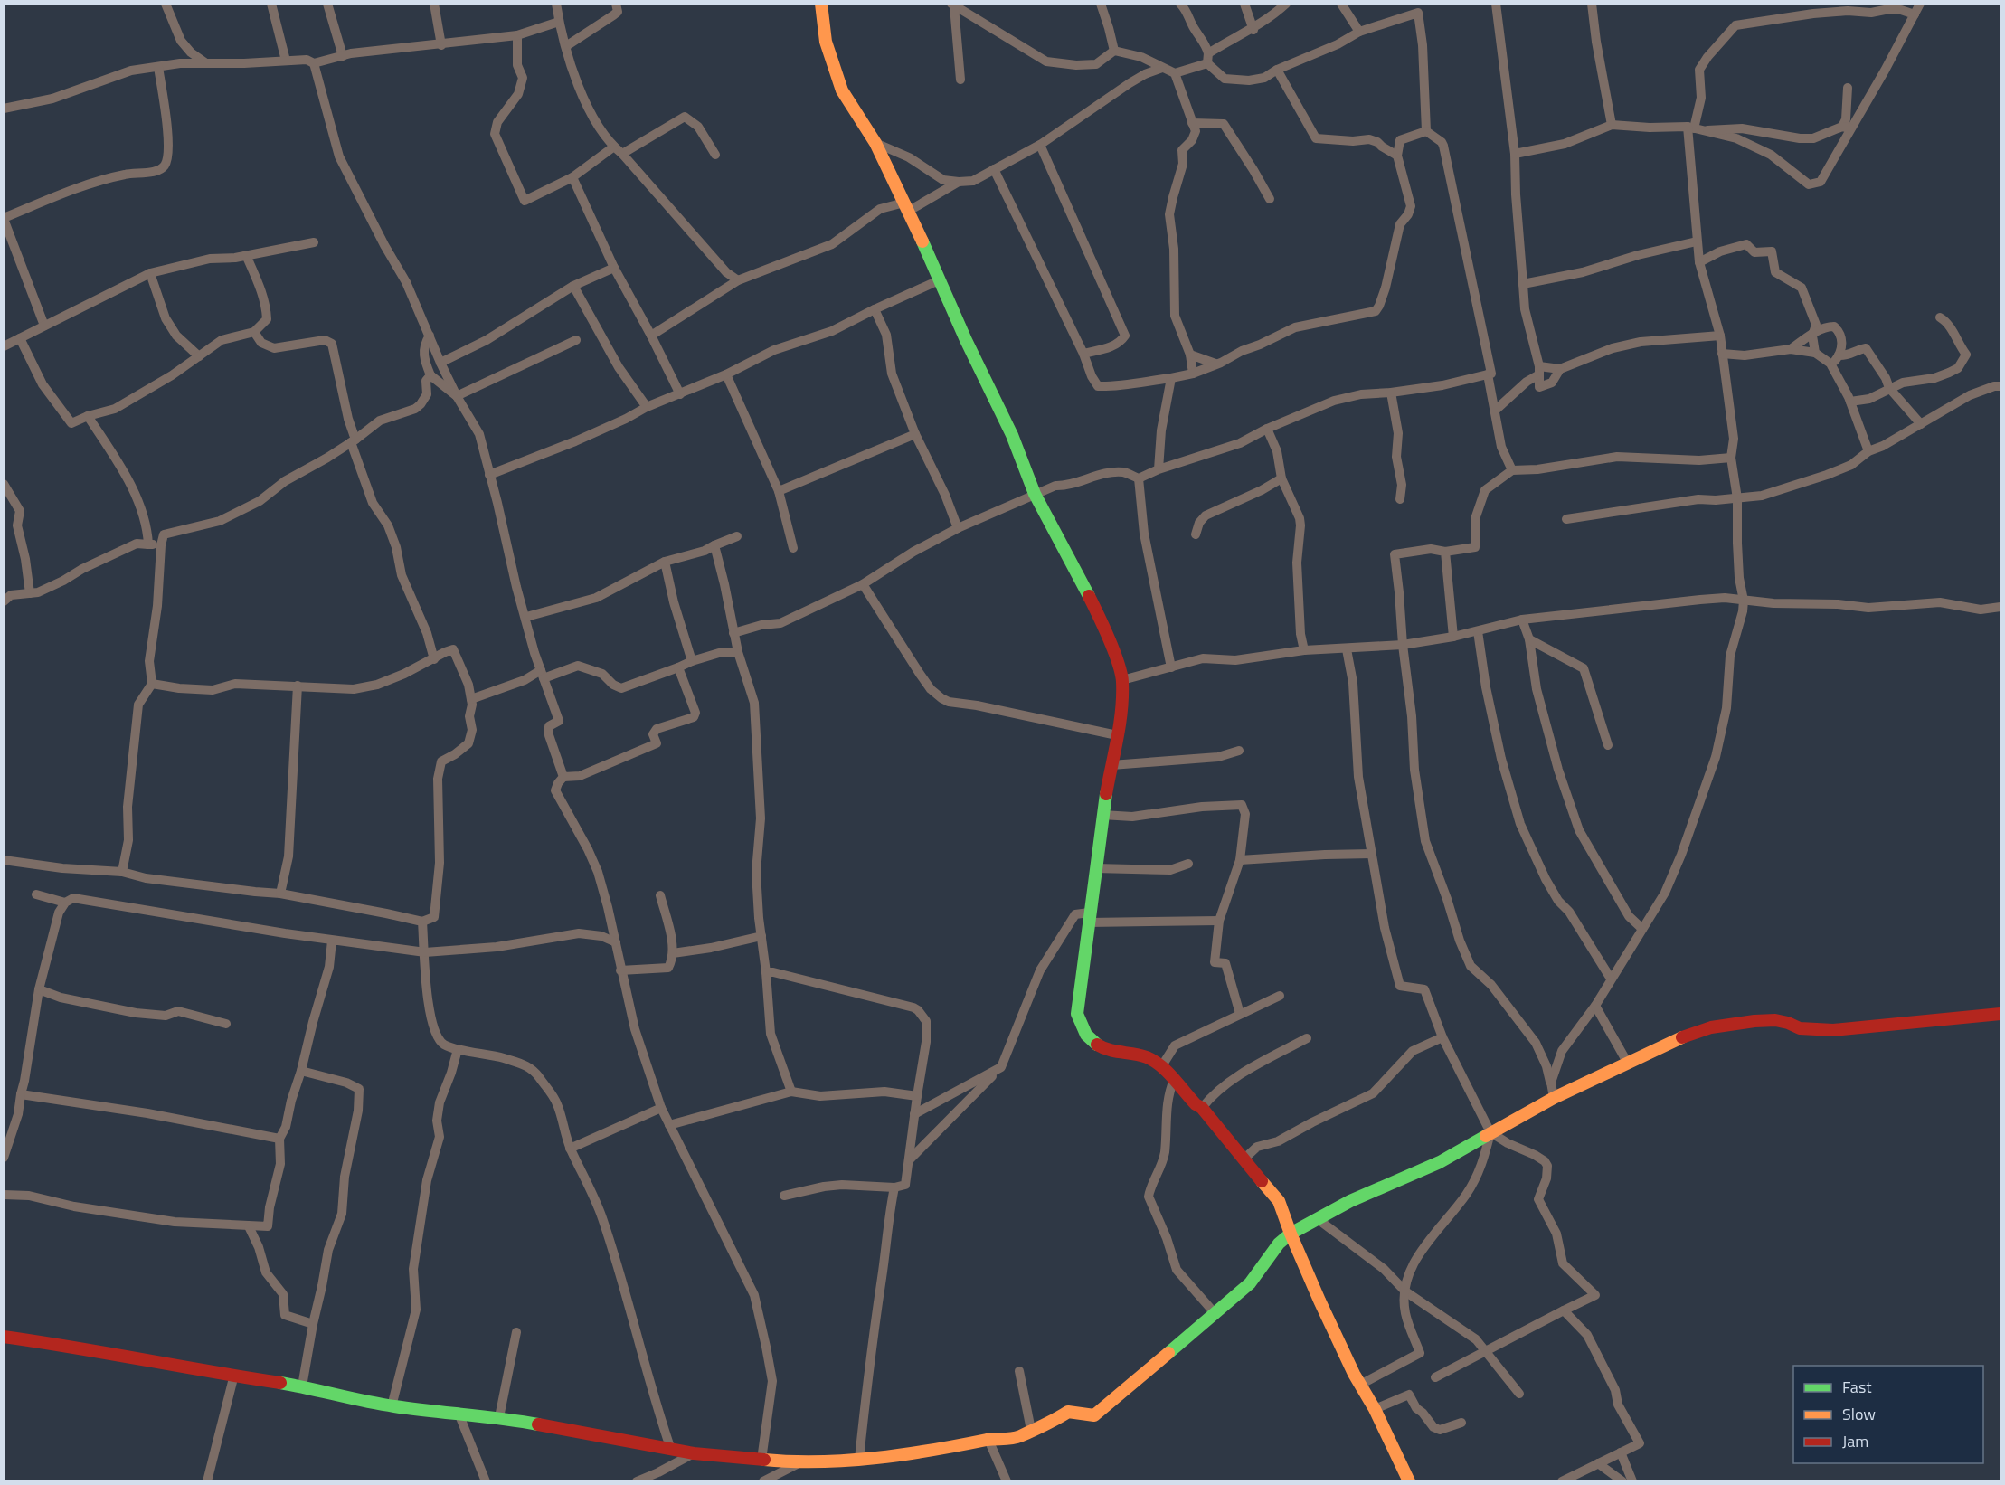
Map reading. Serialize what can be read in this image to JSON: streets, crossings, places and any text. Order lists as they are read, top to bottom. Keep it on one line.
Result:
{"legend":["Fast","Slow","Jam"]}
